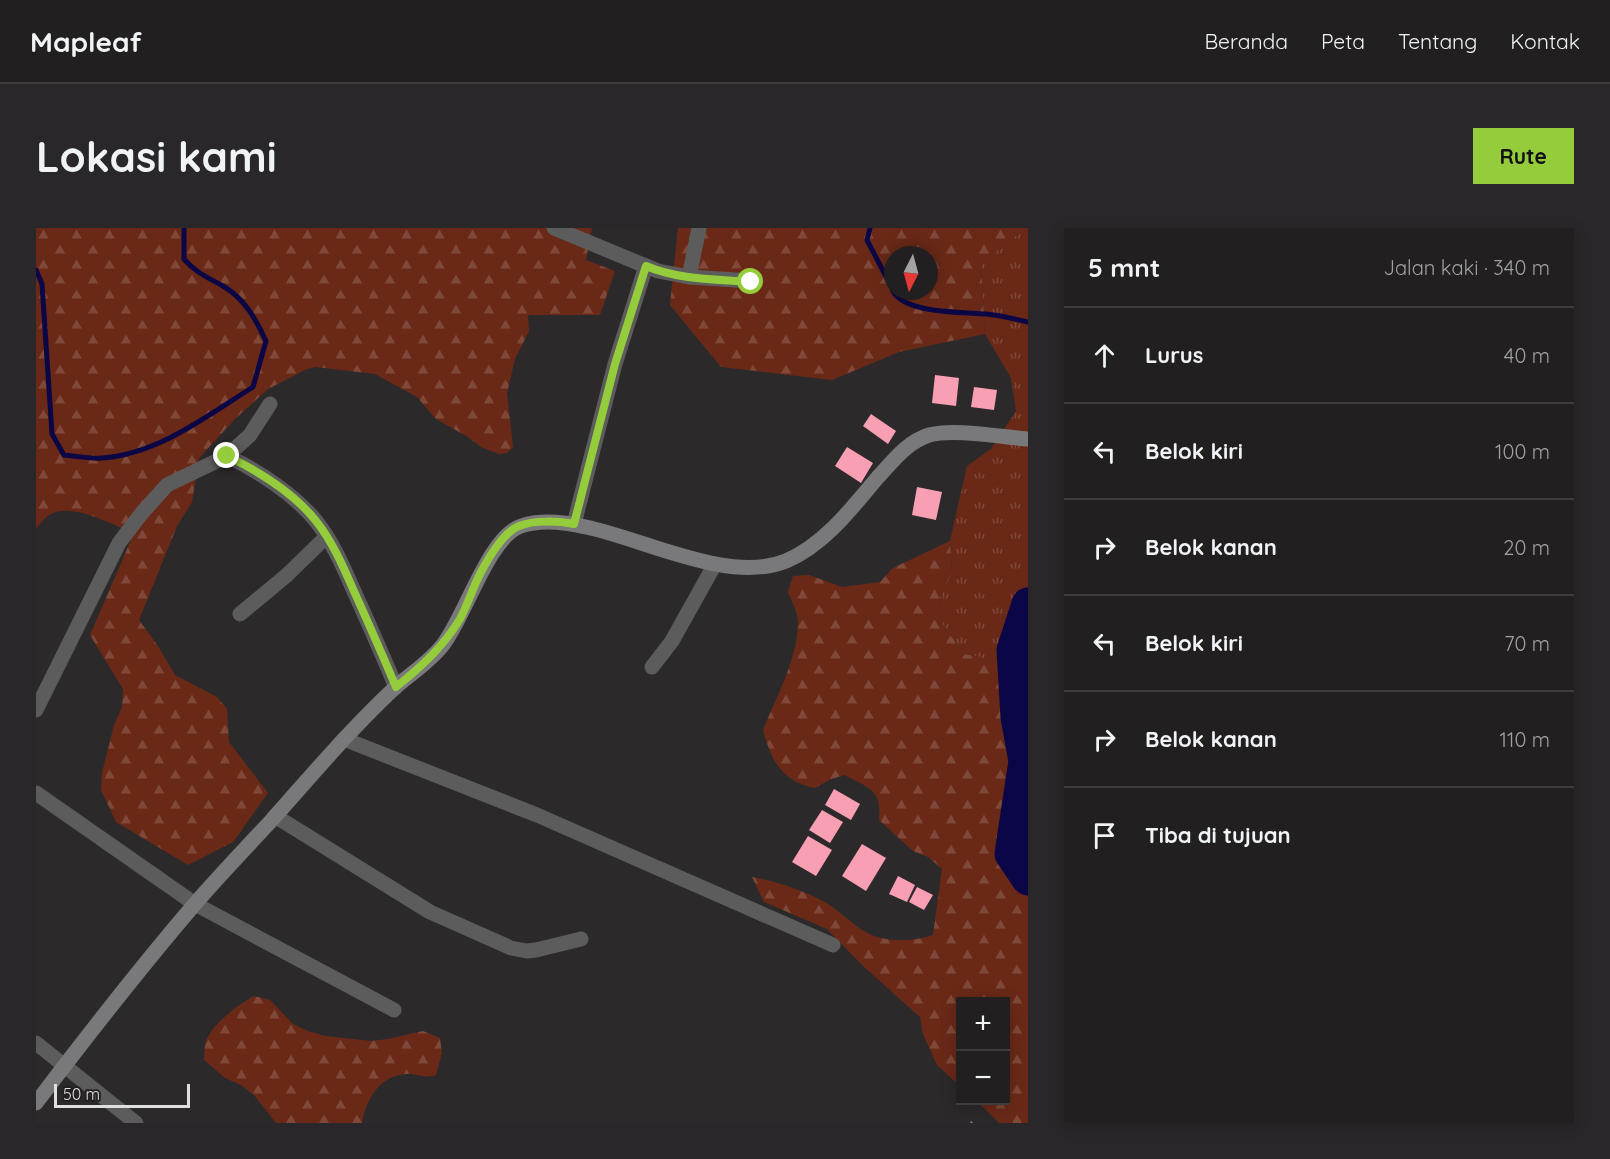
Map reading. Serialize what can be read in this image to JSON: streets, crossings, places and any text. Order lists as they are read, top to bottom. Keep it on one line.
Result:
{"scale_bar":"50 m","north":"bottom","page":{"header":"Mapleaf","nav":["Beranda","Peta","Tentang","Kontak"],"buttons":"Rute","title":"Lokasi kami","heading":["5 mnt","Jalan kaki · 340 m"],"list":[["Lurus","40 m"],["Belok kiri","100 m"],["Belok kanan","20 m"],["Belok kiri","70 m"],["Belok kanan","110 m"],"Tiba di tujuan"],"map_buttons":["+","−"],"scale":"50 m"}}
